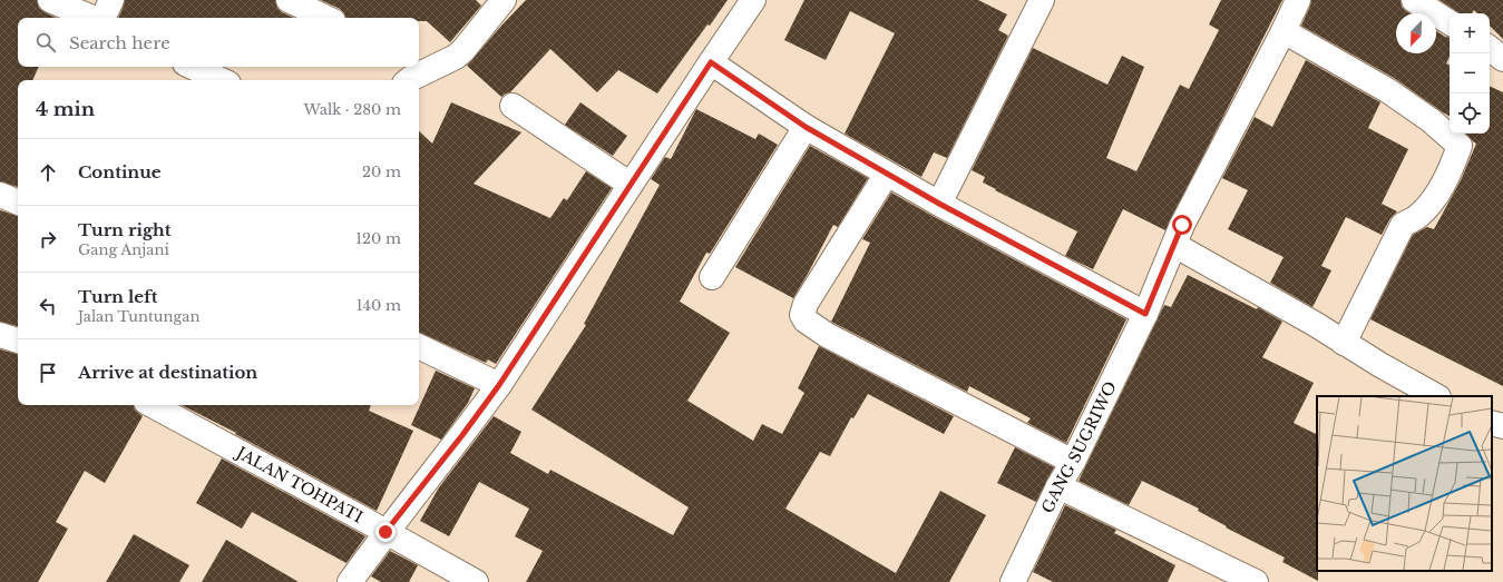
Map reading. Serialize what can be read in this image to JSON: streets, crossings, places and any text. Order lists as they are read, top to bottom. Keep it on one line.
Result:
{"streets":{"street":["GANG SUGRIWO","JALAN TOHPATI"]},"north":"bottom left","page":{"map_buttons":["+","−"],"search":"Search here","heading":["4 min","Walk · 280 m"],"list":[["Continue","20 m"],["Turn right","Gang Anjani","120 m"],["Turn left","Jalan Tuntungan","140 m"],"Arrive at destination"]}}
